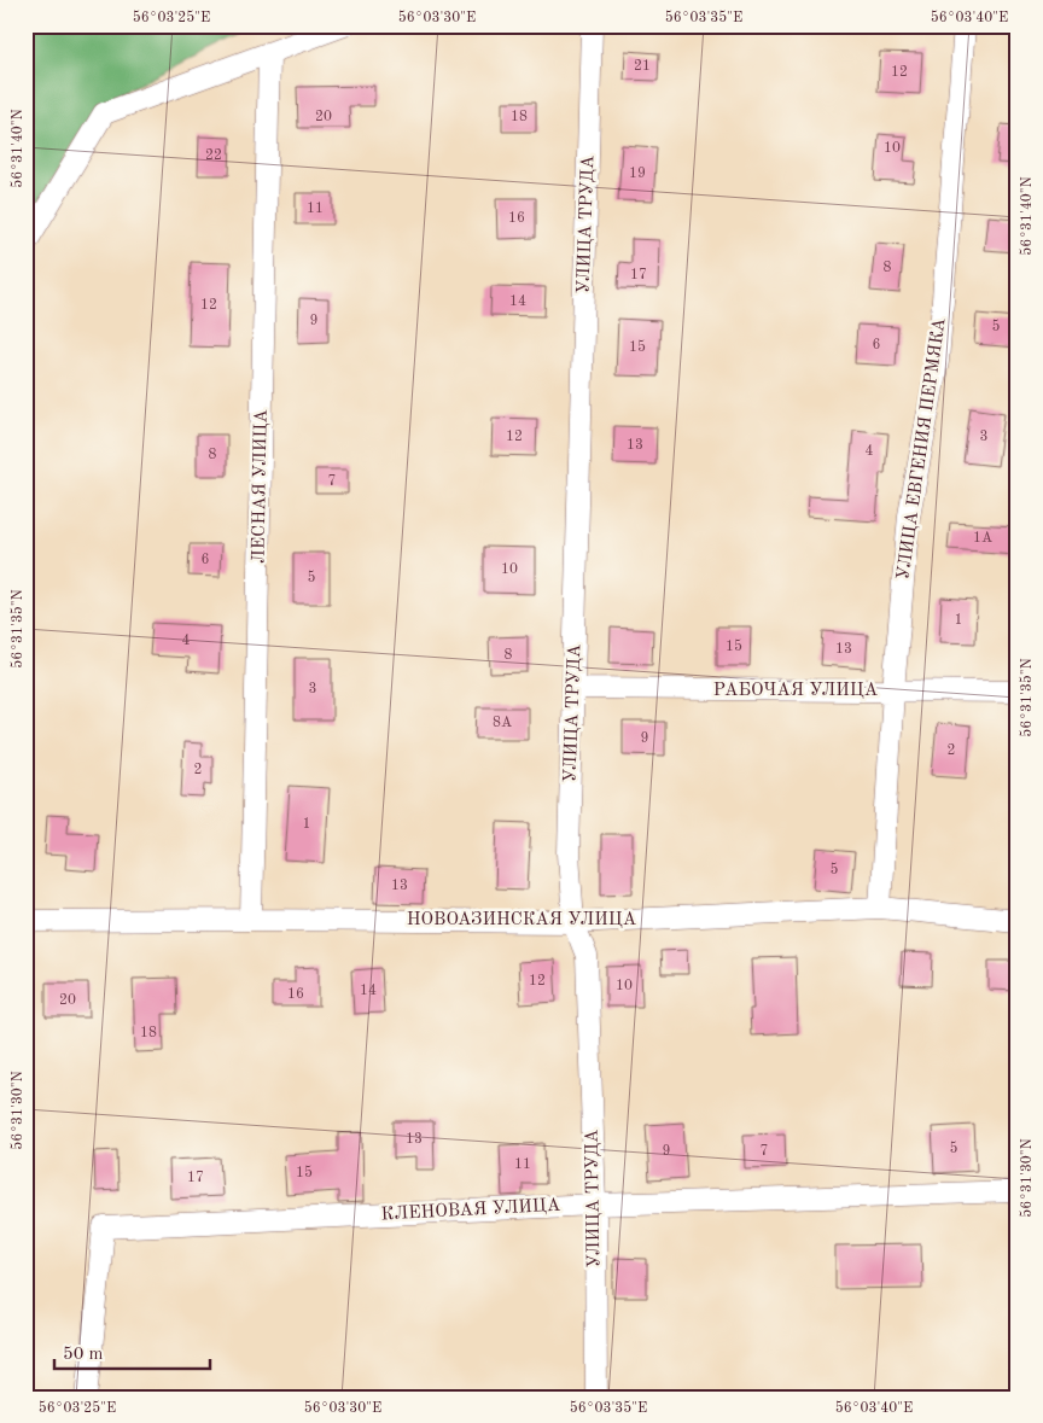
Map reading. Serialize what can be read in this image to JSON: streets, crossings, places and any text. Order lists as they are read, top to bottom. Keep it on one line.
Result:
{"streets":{"street":["УЛИЦА ТРУДА","УЛИЦА ЕВГЕНИЯ ПЕРМЯКА","ЛЕСНАЯ УЛИЦА","РАБОЧАЯ УЛИЦА","НОВОАЗИНСКАЯ УЛИЦА","КЛЕНОВАЯ УЛИЦА"]},"crossings":[["УЛИЦА ТРУДА","РАБОЧАЯ УЛИЦА"],["УЛИЦА ТРУДА","НОВОАЗИНСКАЯ УЛИЦА"],["УЛИЦА ТРУДА","КЛЕНОВАЯ УЛИЦА"],["УЛИЦА ЕВГЕНИЯ ПЕРМЯКА","РАБОЧАЯ УЛИЦА"],["УЛИЦА ЕВГЕНИЯ ПЕРМЯКА","НОВОАЗИНСКАЯ УЛИЦА"],["ЛЕСНАЯ УЛИЦА","НОВОАЗИНСКАЯ УЛИЦА"]],"house_numbers":["21","12","20","18","10","22","19","11","16","8","17","14","12","9","5","6","15","12","3","13","4","8","7","1А","6","10","5","1","4","15","13","8","3","8А","9","2","2","1","5","13","12","10","14","16","20","18","13","5","9","7","11","15","17"],"scale_bar":"50 m","coordinates":["56°03'25\"E","56°03'30\"E","56°03'35\"E","56°03'40\"E","56°31'40\"N","56°31'35\"N","56°31'30\"N"]}
